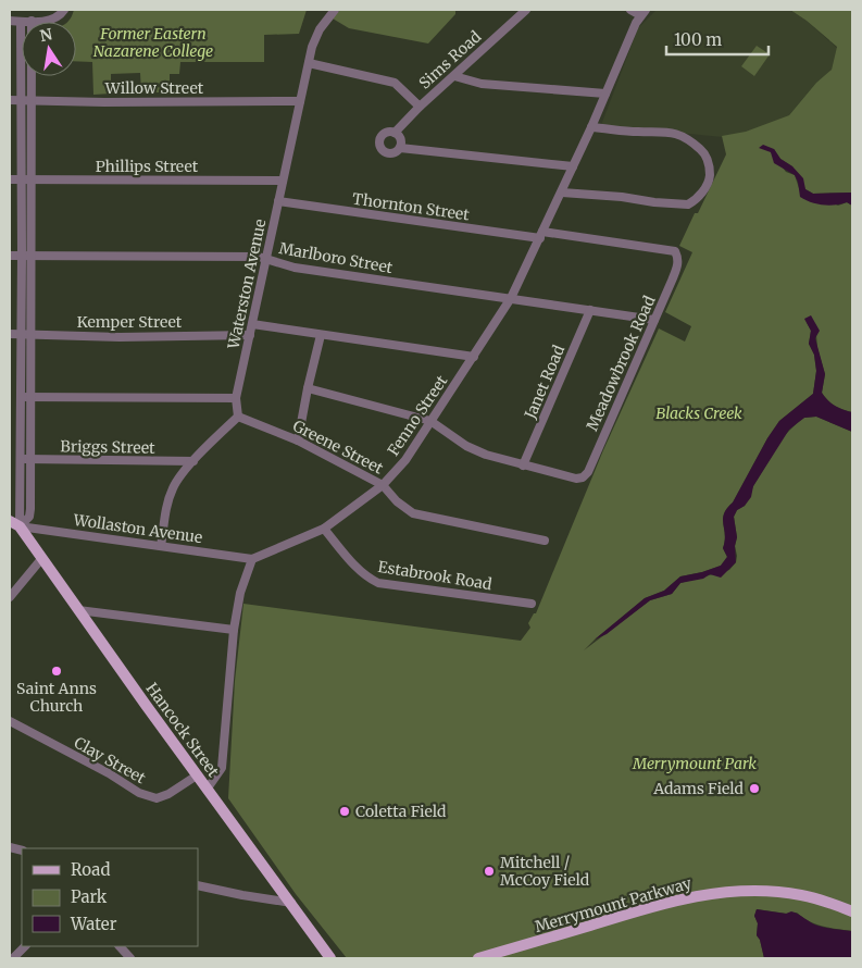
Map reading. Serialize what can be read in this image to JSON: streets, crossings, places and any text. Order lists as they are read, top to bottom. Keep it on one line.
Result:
{"streets":{"main road":["Hancock Street","Merrymount Parkway"],"street":["Sims Road","Willow Street","Phillips Street","Thornton Street","Marlboro Street","Waterston Avenue","Kemper Street","Meadowbrook Road","Janet Road","Fenno Street","Briggs Street","Greene Street","Wollaston Avenue","Estabrook Road","Clay Street"]},"crossings":[["Sims Road","Fenno Street"],["Willow Street","Waterston Avenue"],["Phillips Street","Waterston Avenue"],["Thornton Street","Waterston Avenue"],["Thornton Street","Meadowbrook Road"],["Thornton Street","Fenno Street"],["Marlboro Street","Waterston Avenue"],["Marlboro Street","Meadowbrook Road"],["Marlboro Street","Janet Road"],["Marlboro Street","Fenno Street"],["Waterston Avenue","Kemper Street"],["Waterston Avenue","Greene Street"],["Meadowbrook Road","Janet Road"],["Fenno Street","Greene Street"],["Fenno Street","Wollaston Avenue"],["Fenno Street","Estabrook Road"],["Wollaston Avenue","Hancock Street"],["Hancock Street","Clay Street"]],"parks":["Former Eastern Nazarene College","Blacks Creek","Merrymount Park"],"places":["Saint Anns Church","Adams Field","Coletta Field","Mitchell / McCoy Field"],"legend":["Road","Park","Water"],"scale_bar":"100 m","north":"top"}
